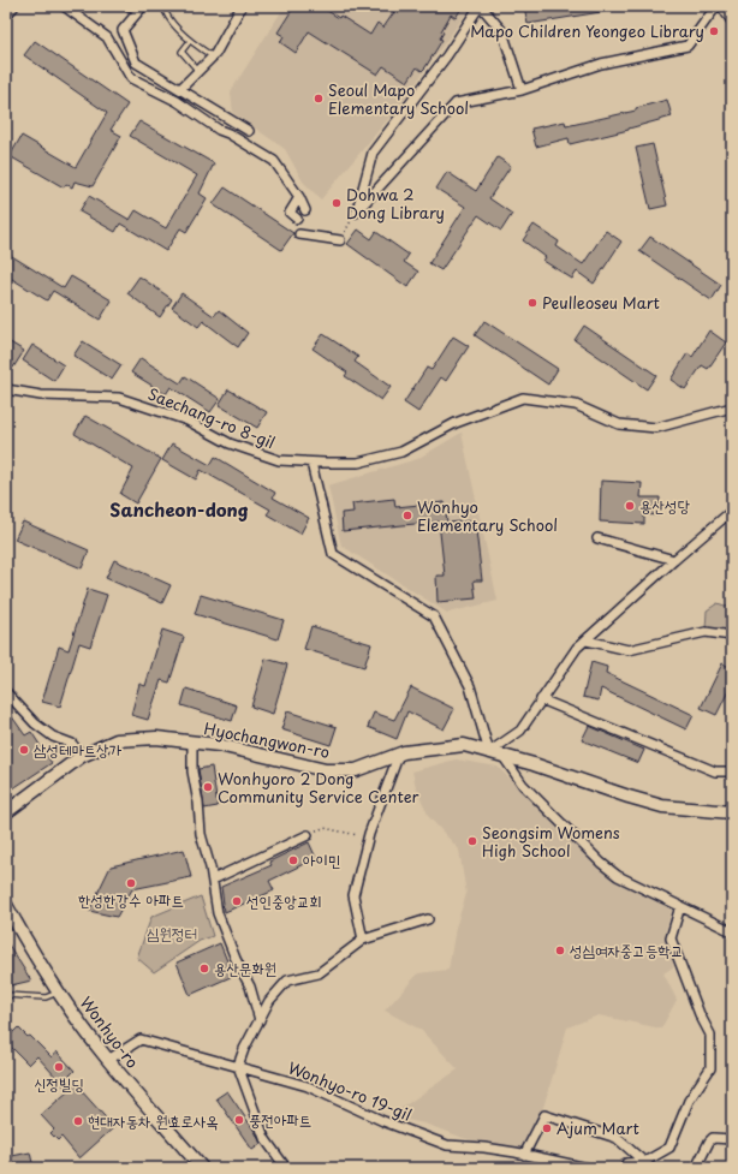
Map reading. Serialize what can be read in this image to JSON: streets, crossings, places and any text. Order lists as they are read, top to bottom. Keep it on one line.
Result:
{"streets":{"street":["Saechang-ro 8-gil","Hyochangwon-ro","Wonhyo-ro","Wonhyo-ro 19-gil"]},"crossings":[["Wonhyo-ro","Wonhyo-ro 19-gil"]],"districts":["Sancheon-dong"],"parks":["심원정터"],"places":["Mapo Children Yeongeo Library","Seoul Mapo Elementary School","Dohwa 2 Dong Library","Peulleoseu Mart","용산성당","Wonhyo Elementary School","삼성테마트상가","Wonhyoro 2 Dong Community Service Center","Seongsim Womens High School","아이민","한성한강수 아파트","선인중앙교회","성심여자중고등학교","용산문화원","신정빌딩","풍전아파트","현대자동차 원효로사옥","Ajum Mart"]}
